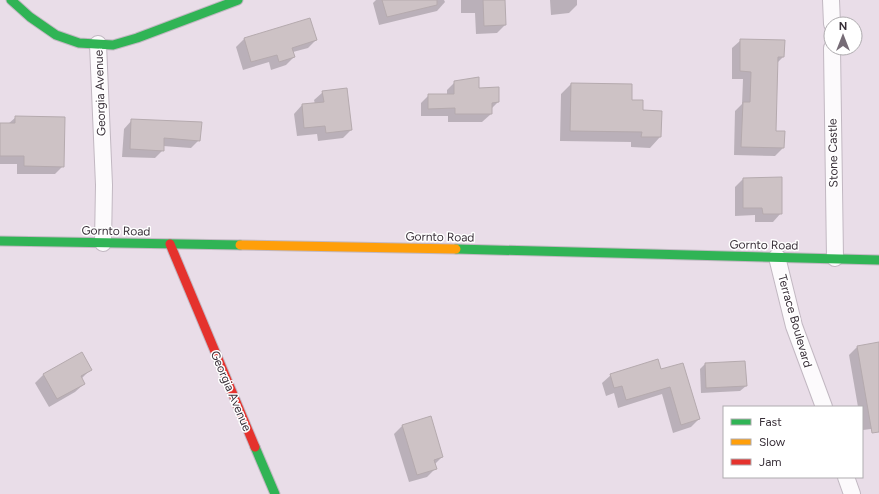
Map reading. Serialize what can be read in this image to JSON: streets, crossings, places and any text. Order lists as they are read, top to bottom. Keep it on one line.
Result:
{"streets":{"main road":["Georgia Avenue","Gornto Road"],"street":["Stone Castle","Terrace Boulevard"]},"crossings":[["Georgia Avenue","Gornto Road"],["Stone Castle","Gornto Road"],["Gornto Road","Terrace Boulevard"]],"legend":["Fast","Slow","Jam"],"north":"top"}
